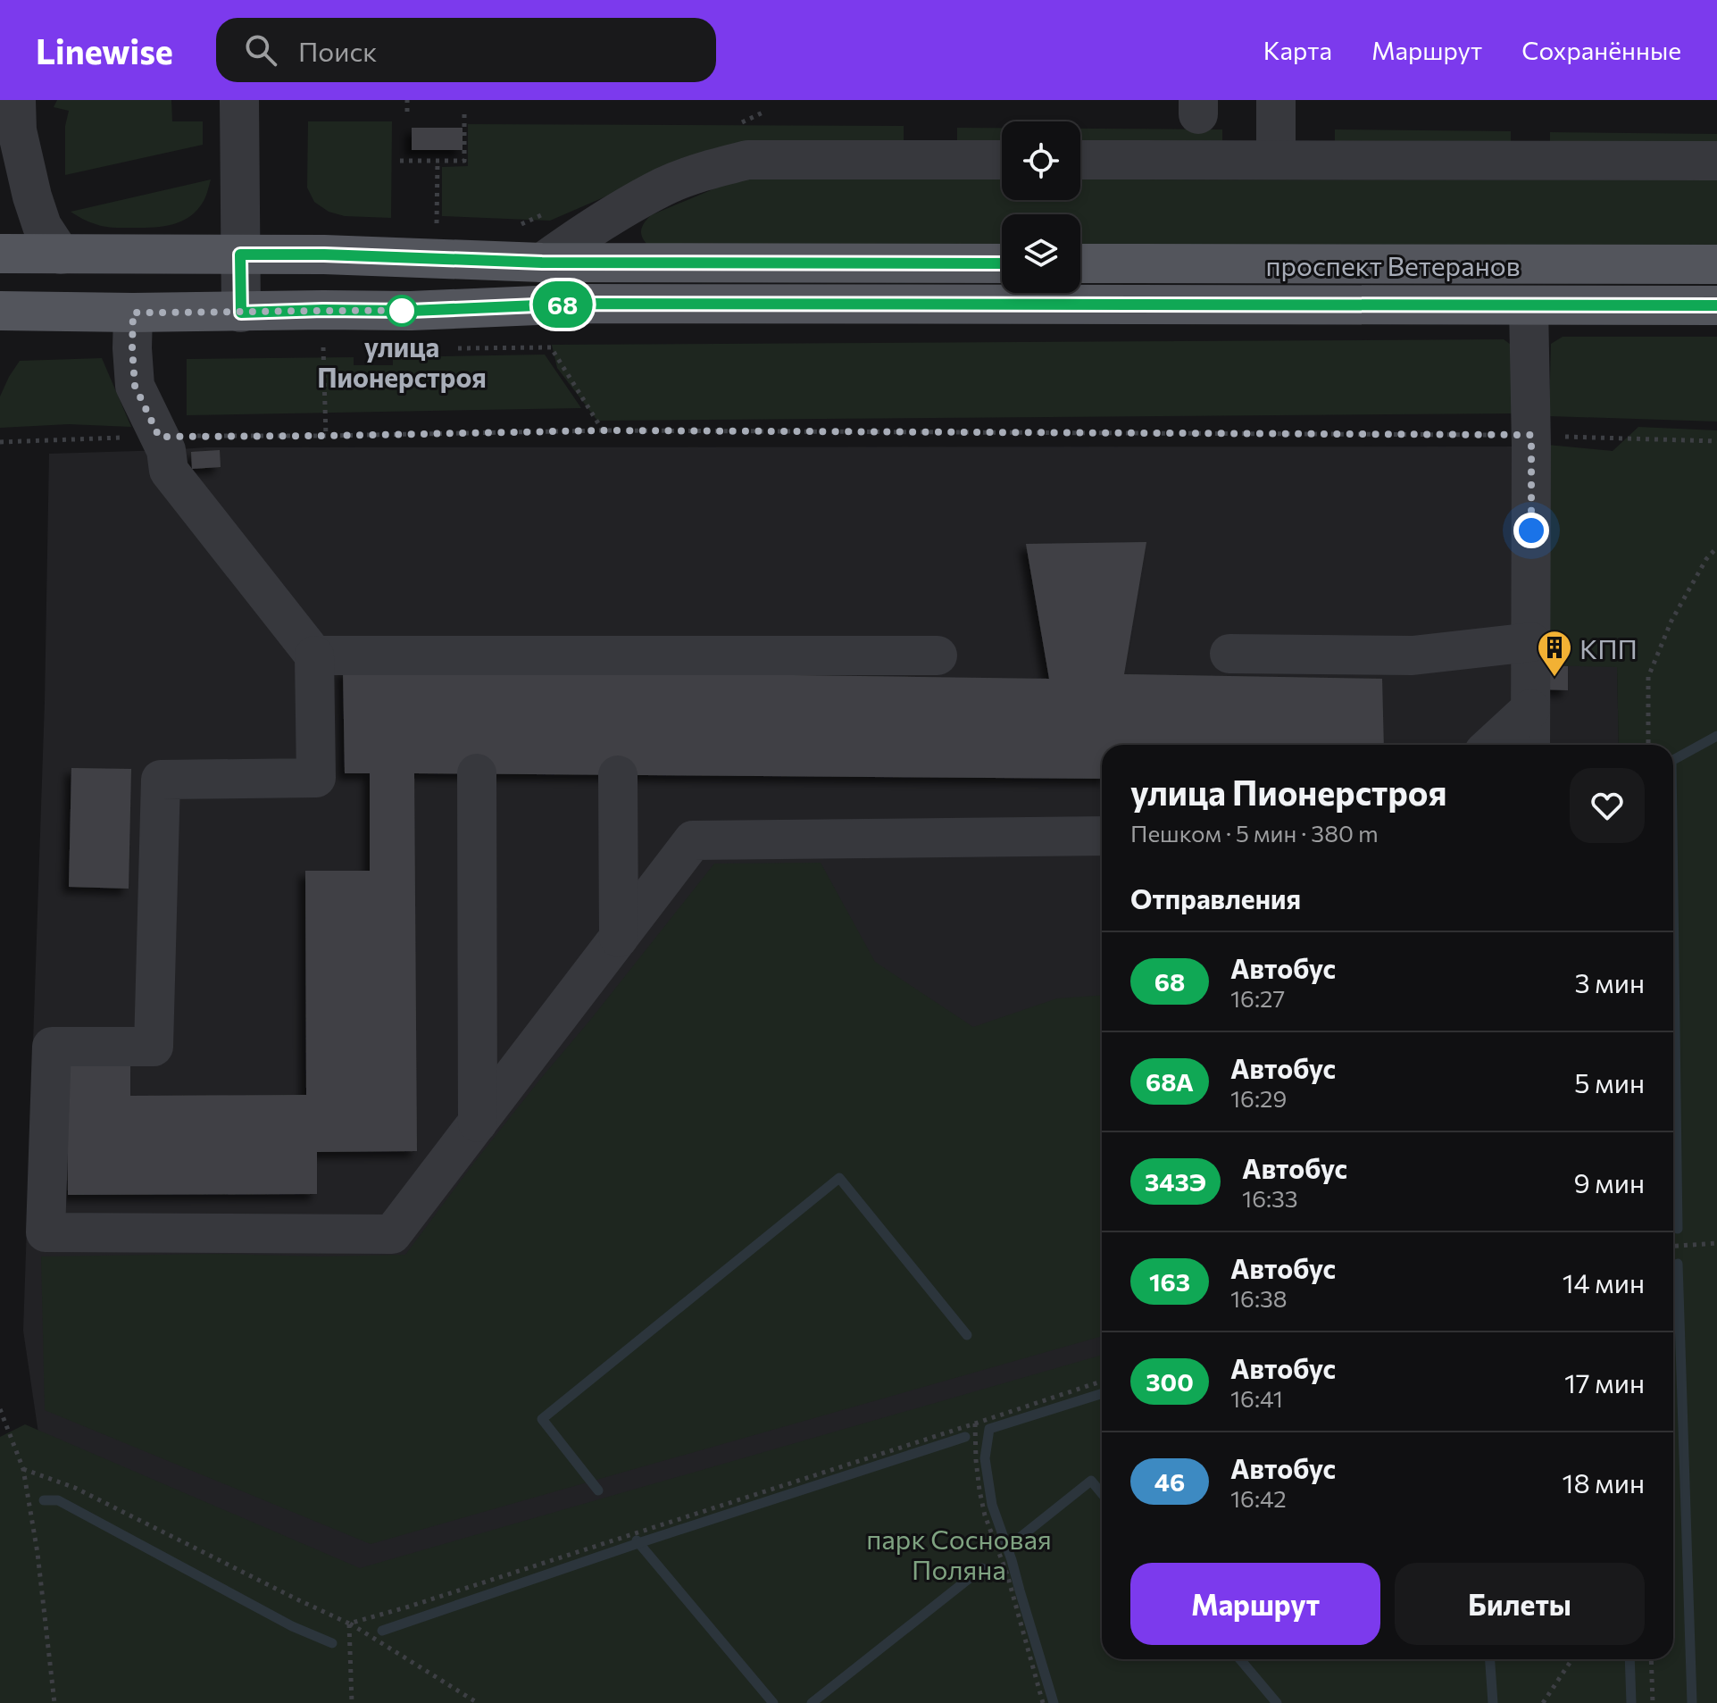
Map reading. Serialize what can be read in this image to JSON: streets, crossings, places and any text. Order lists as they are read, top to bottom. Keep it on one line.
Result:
{"streets":{"main road":["проспект Ветеранов"]},"parks":["парк Сосновая Поляна"],"places":{"other":["улица Пионерстроя"],"building":["КПП"]},"lines":["bus line 68"],"page":{"header":"Linewise","search":"Поиск","nav":["Карта","Маршрут","Сохранённые"],"on_map":"68","heading":[["улица Пионерстроя","Пешком · 5 мин · 380 m"],"Отправления"],"list":[{"mark":"68","name":"Автобус","note":"16:27","value":"3 мин"},{"mark":"68А","name":"Автобус","note":"16:29","value":"5 мин"},{"mark":"343Э","name":"Автобус","note":"16:33","value":"9 мин"},{"mark":"163","name":"Автобус","note":"16:38","value":"14 мин"},{"mark":"300","name":"Автобус","note":"16:41","value":"17 мин"},{"mark":"46","name":"Автобус","note":"16:42","value":"18 мин"}],"buttons":["Маршрут","Билеты"]}}
